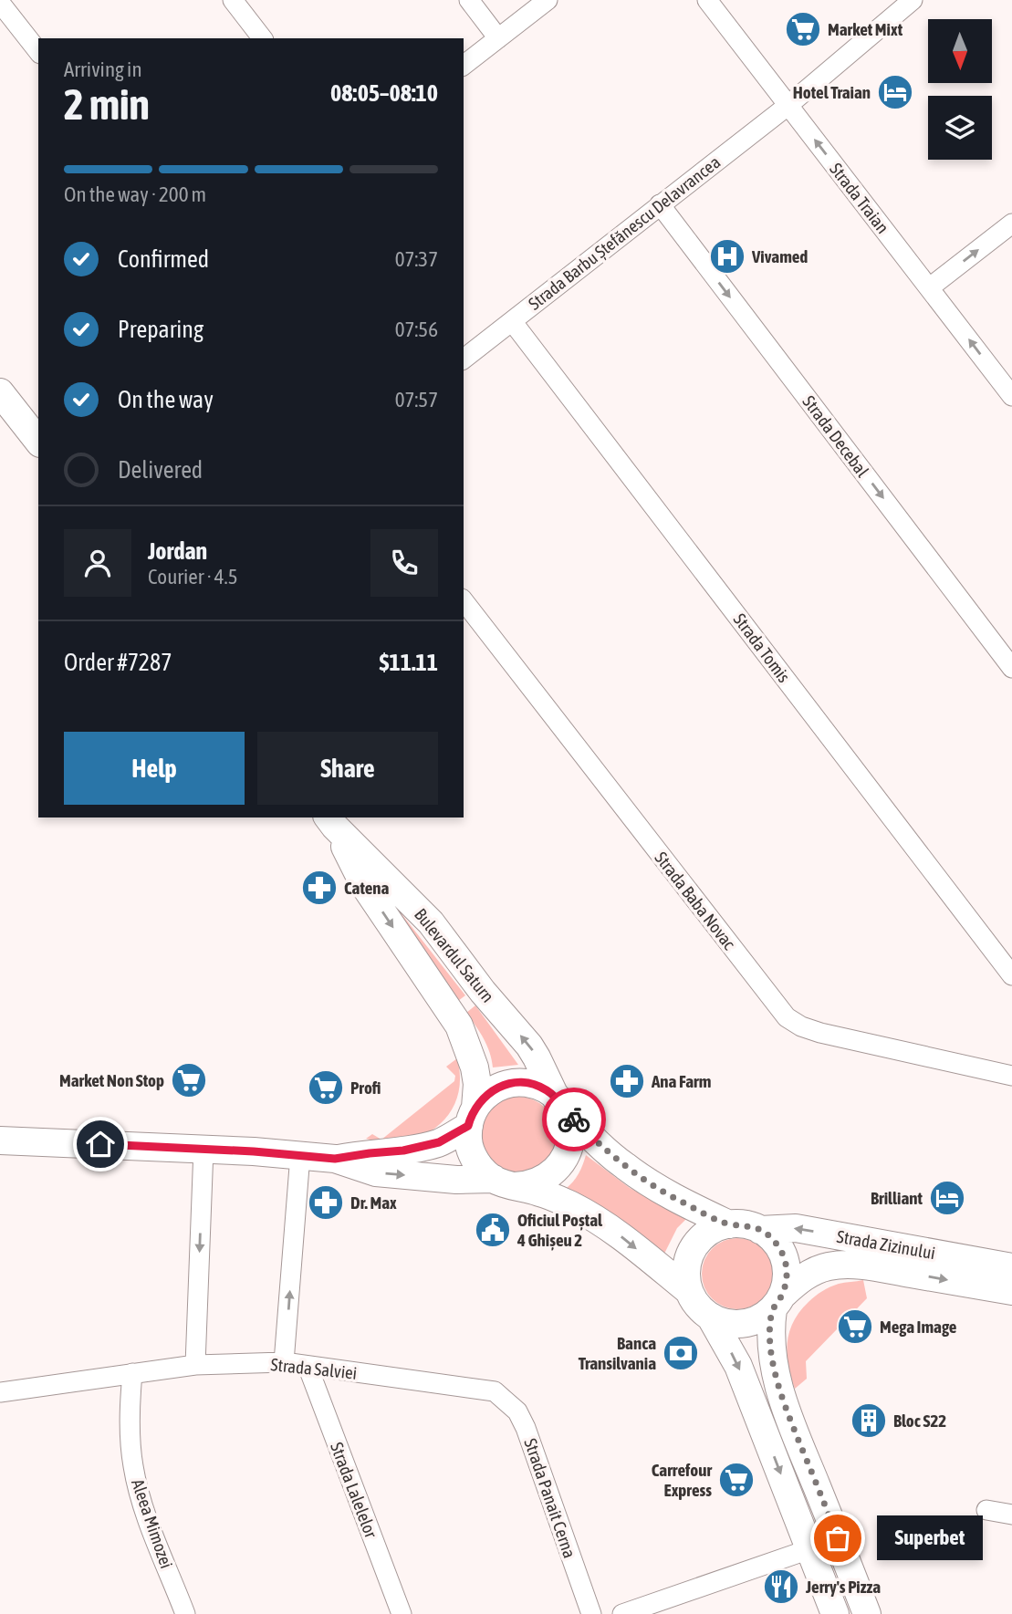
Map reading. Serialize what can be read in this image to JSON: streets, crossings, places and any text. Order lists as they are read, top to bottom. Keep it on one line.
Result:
{"streets":{"main road":["Bulevardul Saturn","Strada Zizinului"],"street":["Strada Traian","Strada Barbu Ștefănescu Delavrancea","Strada Decebal","Strada Tomis","Strada Baba Novac","Strada Salviei","Strada Lalelelor","Strada Panait Cerna","Aleea Mimozei"]},"crossings":[["Strada Traian","Strada Barbu Ștefănescu Delavrancea"],["Strada Barbu Ștefănescu Delavrancea","Strada Decebal"],["Strada Barbu Ștefănescu Delavrancea","Strada Tomis"],["Strada Salviei","Strada Lalelelor"],["Strada Salviei","Strada Panait Cerna"],["Strada Salviei","Aleea Mimozei"]],"one_way":["Strada Traian","Strada Decebal"],"places":{"supermarket":["Market Mixt","Market Non Stop","Profi","Mega Image","Carrefour Express"],"hotel":["Hotel Traian","Brilliant"],"hospital":["Vivamed"],"pharmacy":["Catena","Ana Farm","Dr. Max"],"public building":["Oficiul Poștal 4 Ghișeu 2"],"bank":["Banca Transilvania"],"building":["Bloc S22"],"other":["Superbet"],"restaurant":["Jerry's Pizza"]},"north":"bottom","page":{"heading":["2 min","Arriving in","08:05–08:10"],"panel":["Jordan","Courier · 4.5","Order #7287","$11.11"],"bar":"On the way · 200 m","list":[["Confirmed","07:37"],["Preparing","07:56"],["On the way","07:57"],"Delivered"],"buttons":["Help","Share"],"bubble":"Superbet"}}
